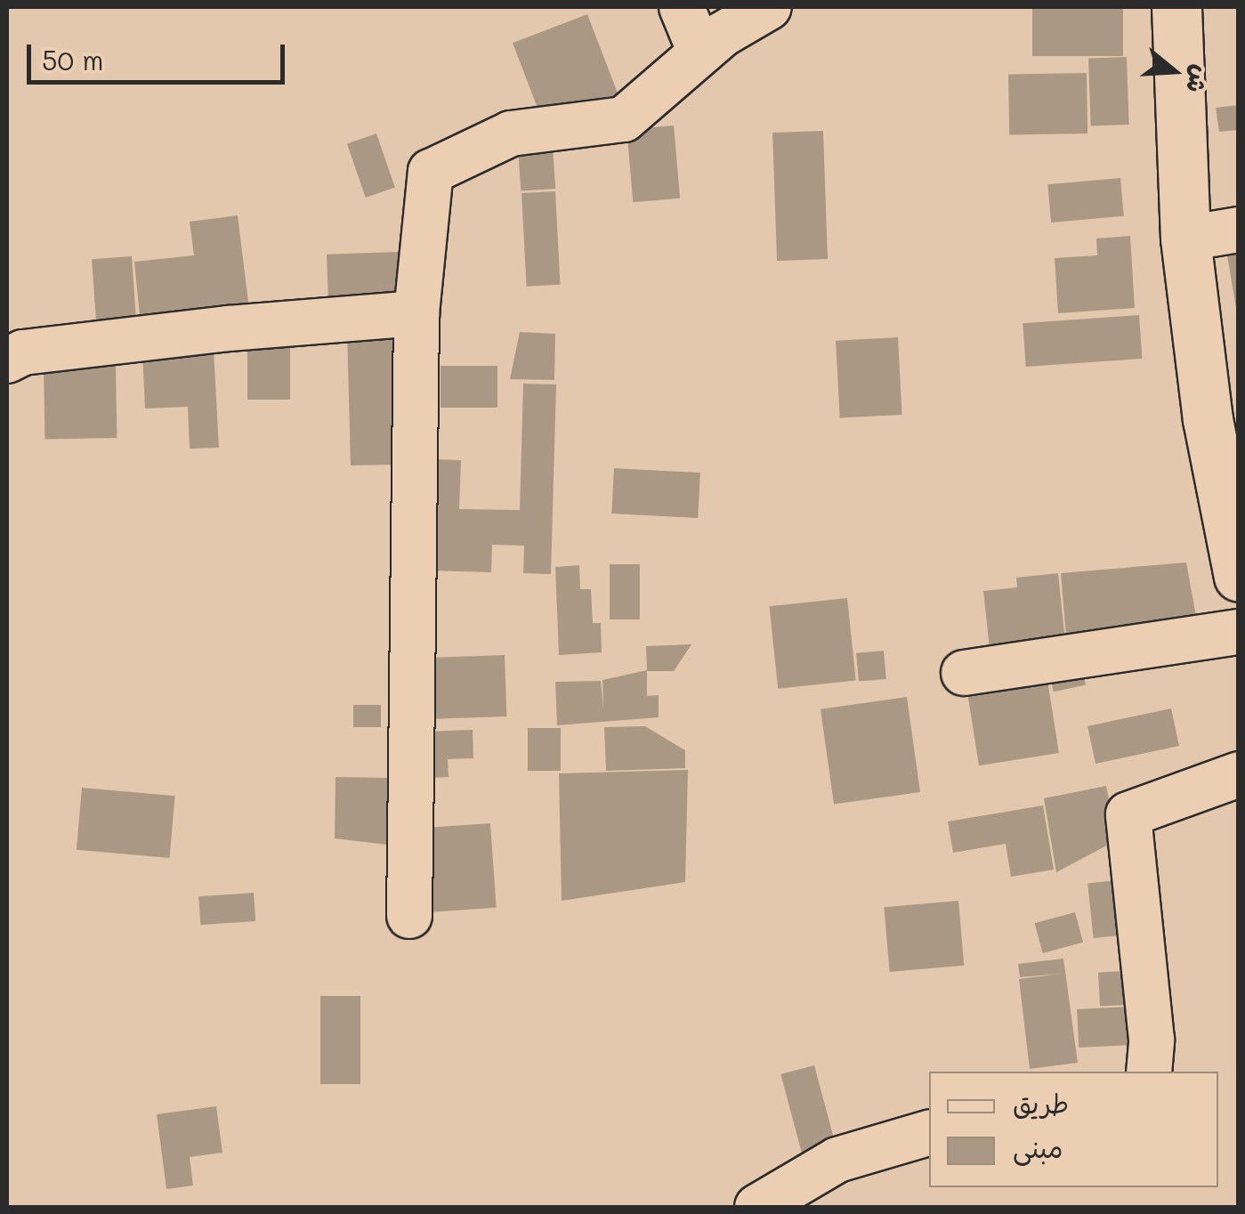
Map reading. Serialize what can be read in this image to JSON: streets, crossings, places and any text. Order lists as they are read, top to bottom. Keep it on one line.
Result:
{"legend":["طريق","مبنى"],"scale_bar":"50 m","north":"right"}
